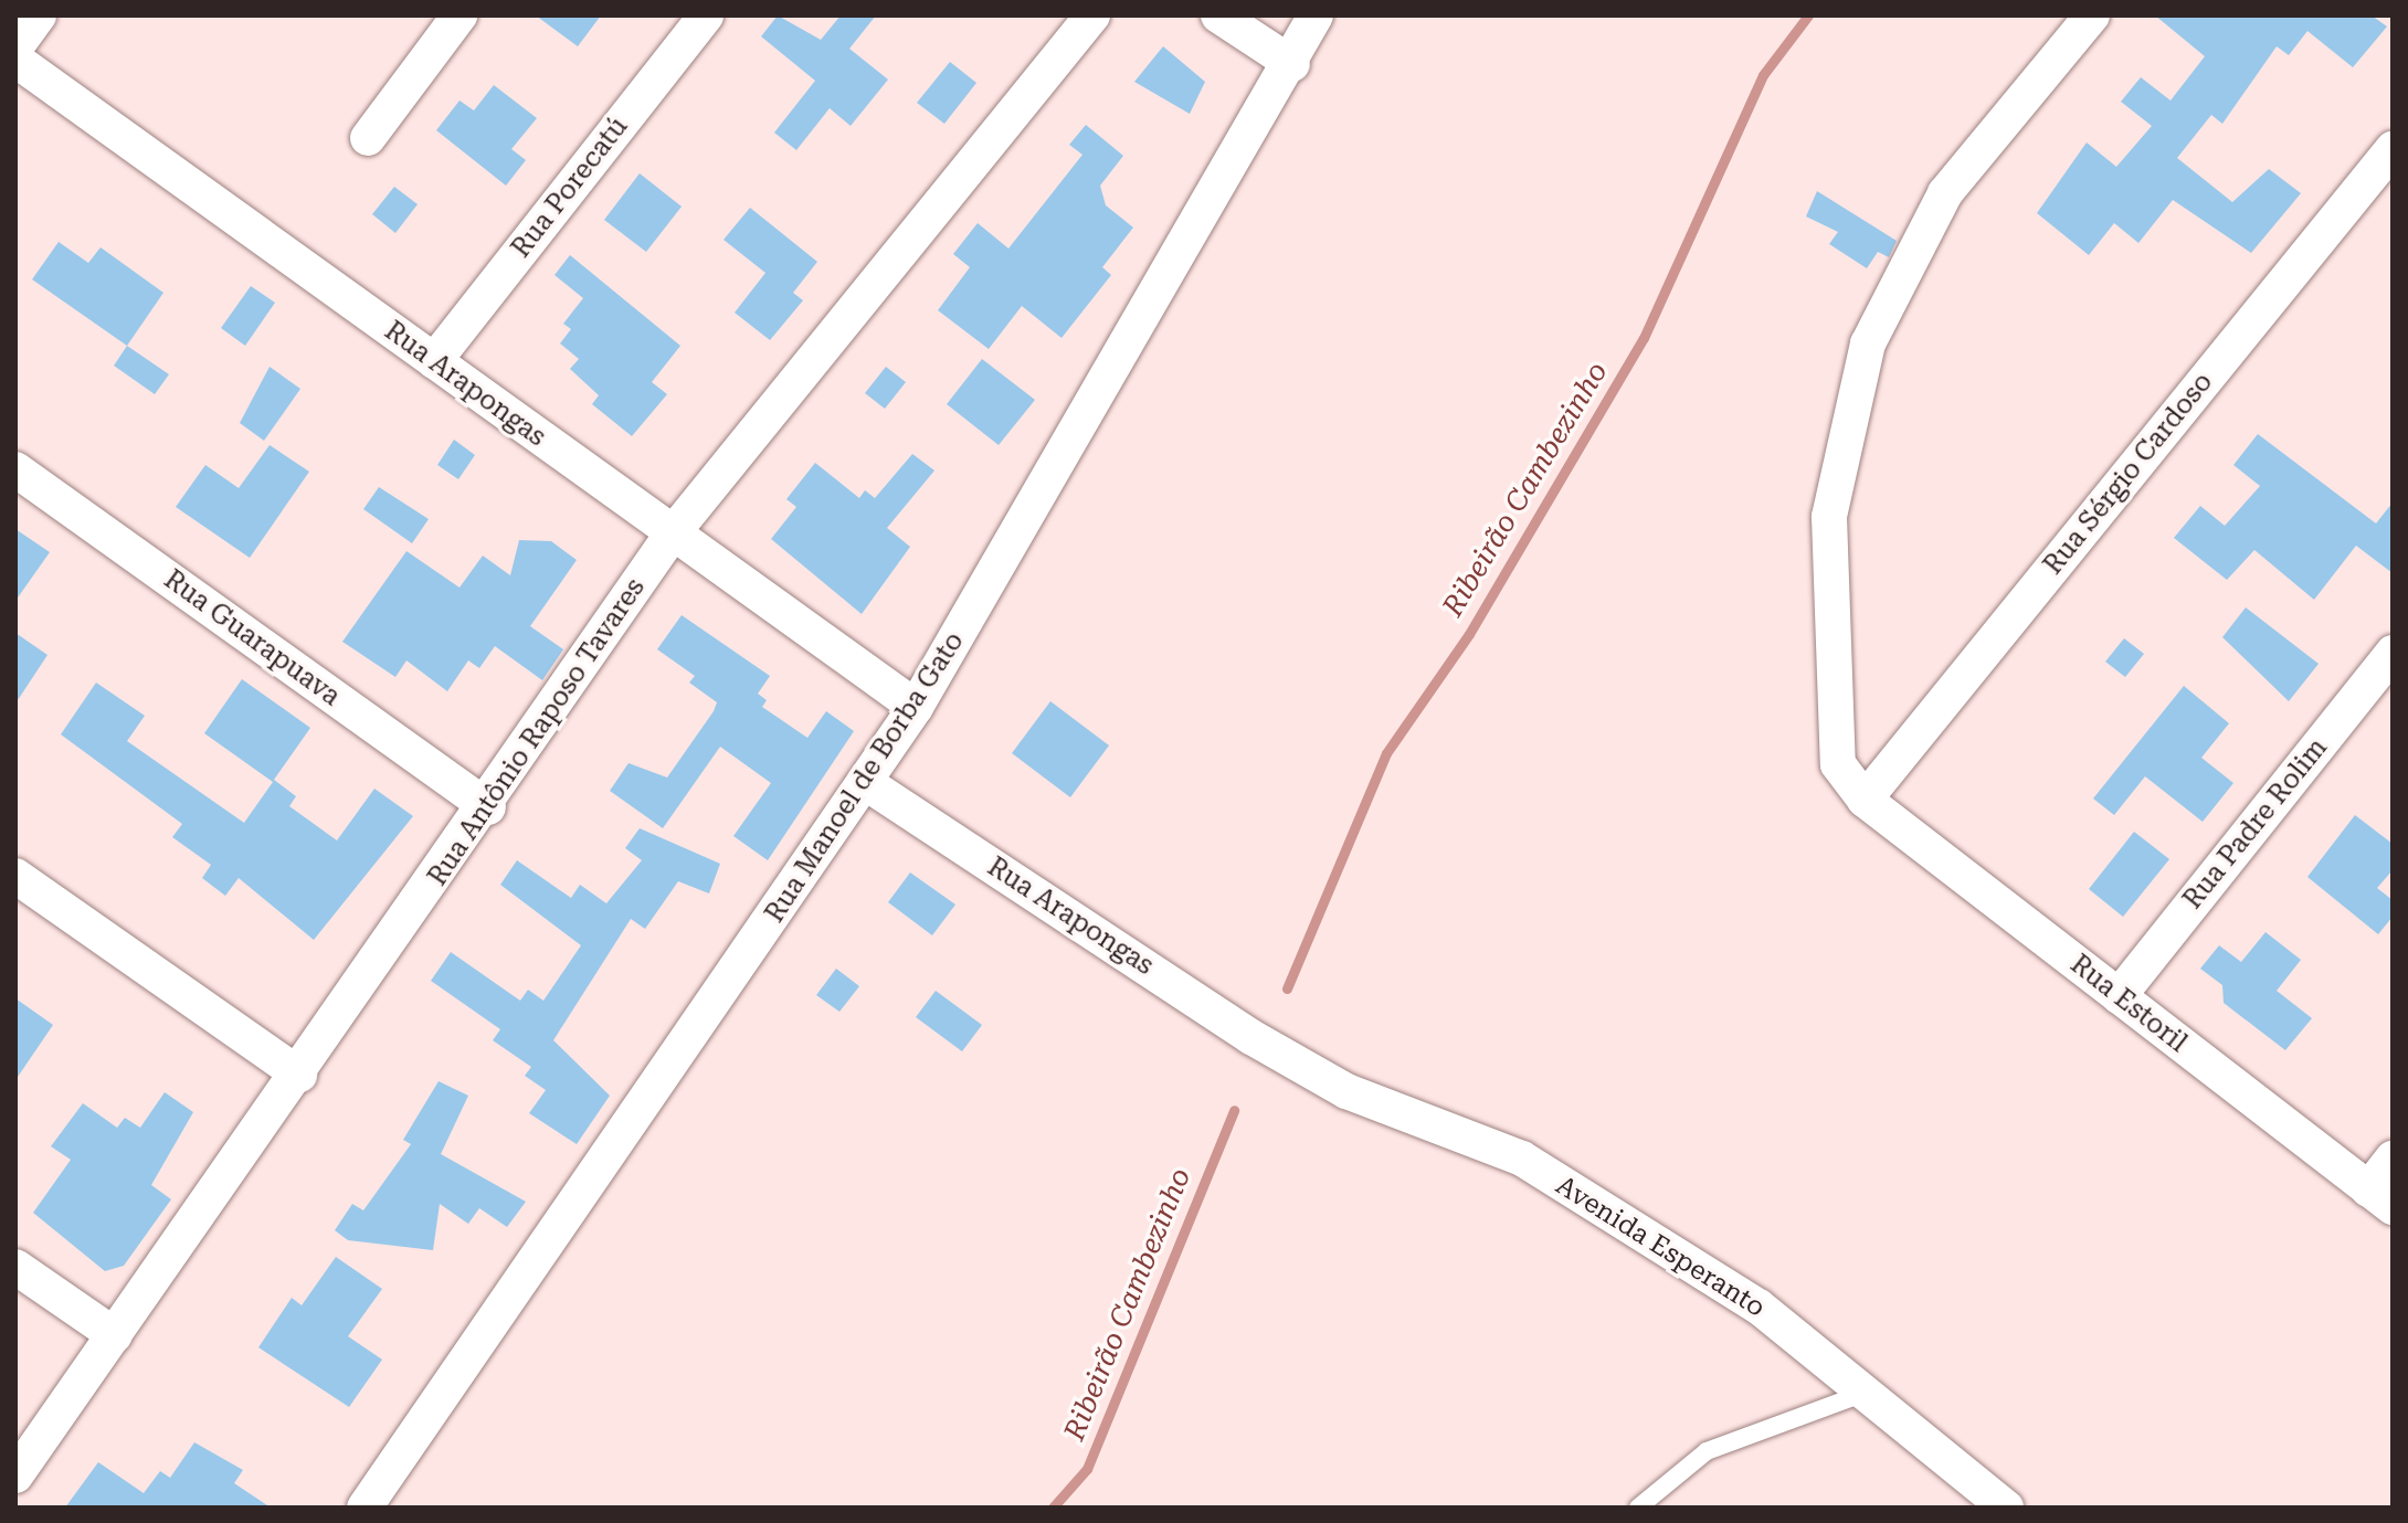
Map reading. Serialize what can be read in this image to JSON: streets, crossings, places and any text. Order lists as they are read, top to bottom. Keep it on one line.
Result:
{"streets":{"street":["Rua Porecatú","Rua Arapongas","Rua Sérgio Cardoso","Rua Guarapuava","Rua Antônio Raposo Tavares","Rua Manoel de Borba Gato","Rua Padre Rolim","Rua Estoril","Avenida Esperanto"]},"crossings":[["Rua Porecatú","Rua Arapongas"],["Rua Arapongas","Rua Antônio Raposo Tavares"],["Rua Arapongas","Rua Manoel de Borba Gato"],["Rua Arapongas","Avenida Esperanto"],["Rua Sérgio Cardoso","Rua Estoril"],["Rua Guarapuava","Rua Antônio Raposo Tavares"],["Rua Padre Rolim","Rua Estoril"]],"water":["Ribeirão Cambezinho"]}
